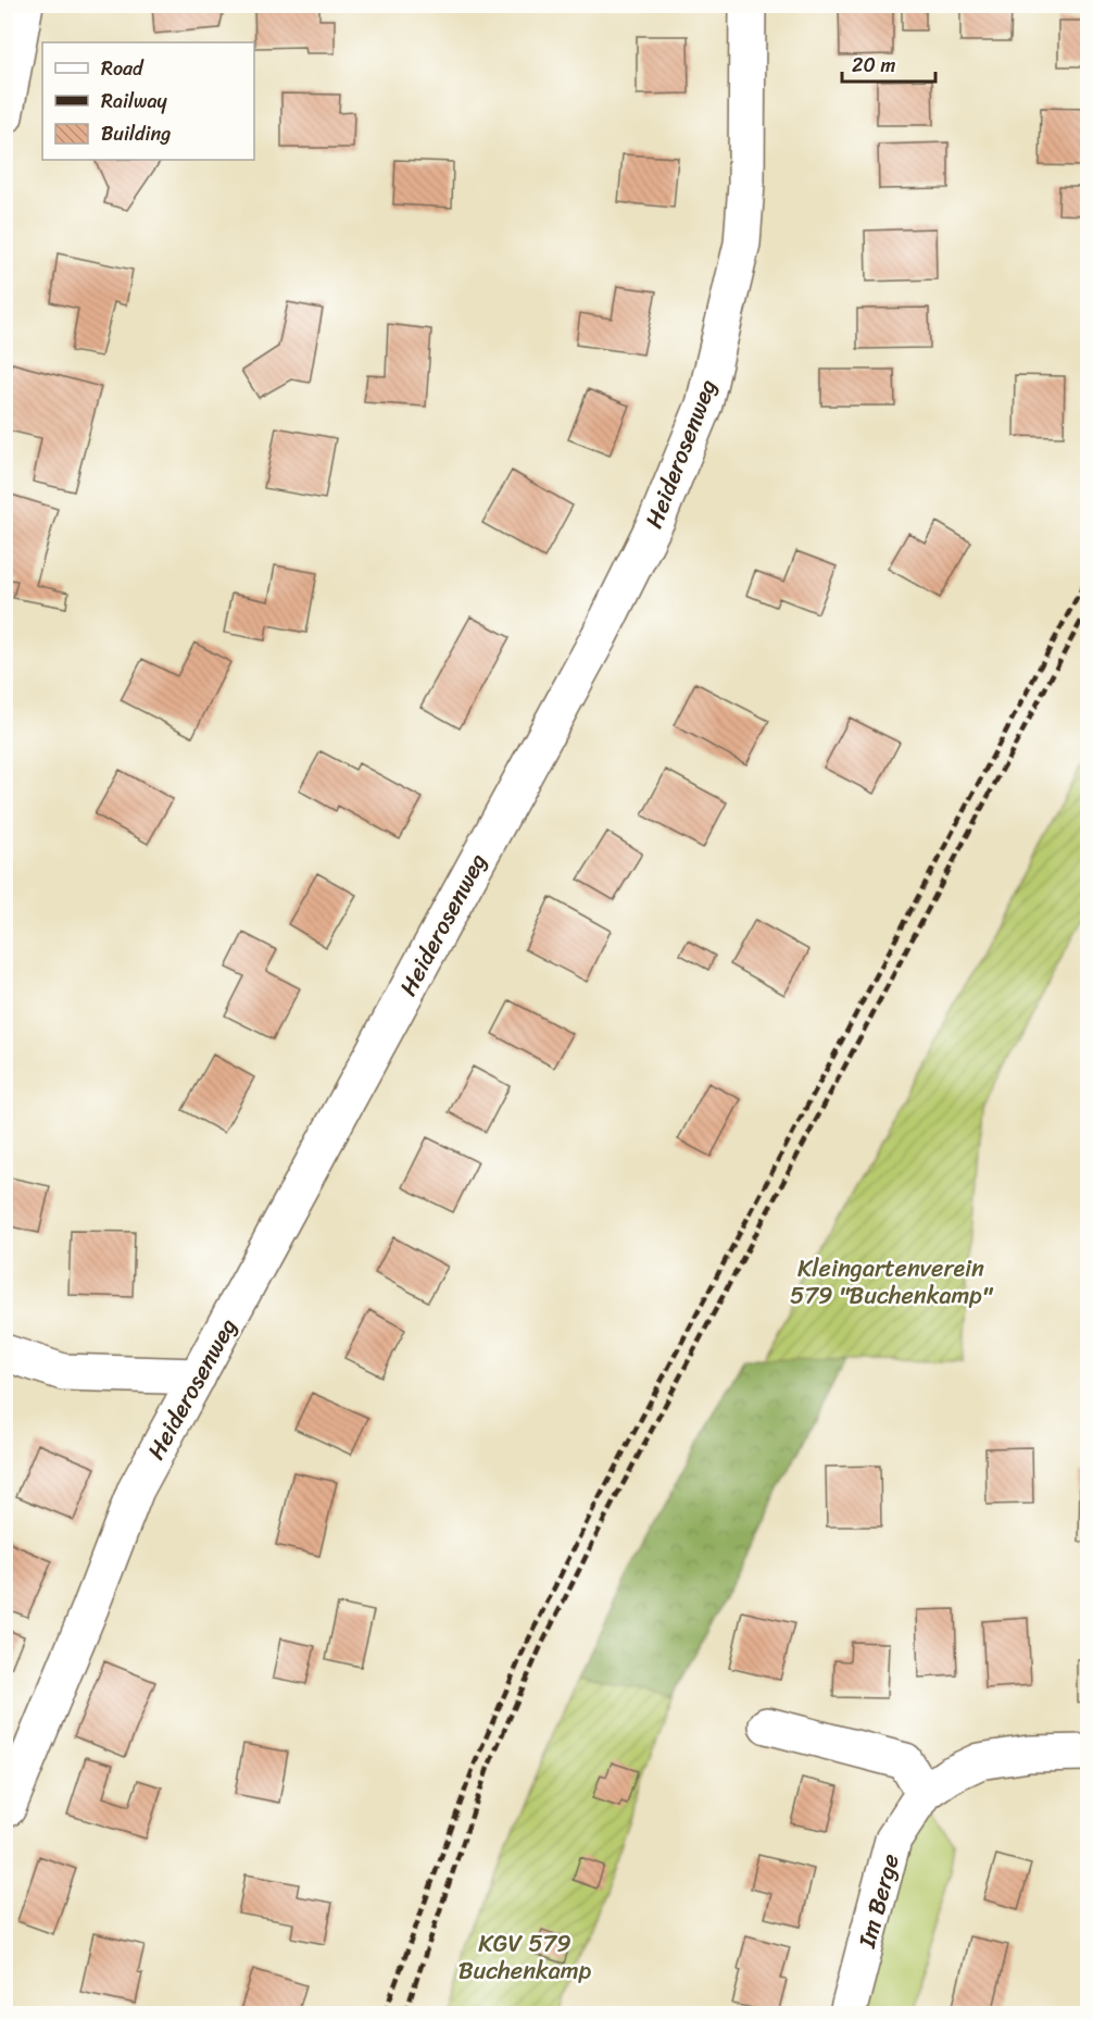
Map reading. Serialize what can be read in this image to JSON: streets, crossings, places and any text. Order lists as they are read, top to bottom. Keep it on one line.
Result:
{"streets":{"street":["Heiderosenweg","Im Berge"]},"parks":["Kleingartenverein 579 \"Buchenkamp\"","KGV 579 Buchenkamp"],"legend":["Road","Railway","Building"],"scale_bar":"20 m"}
